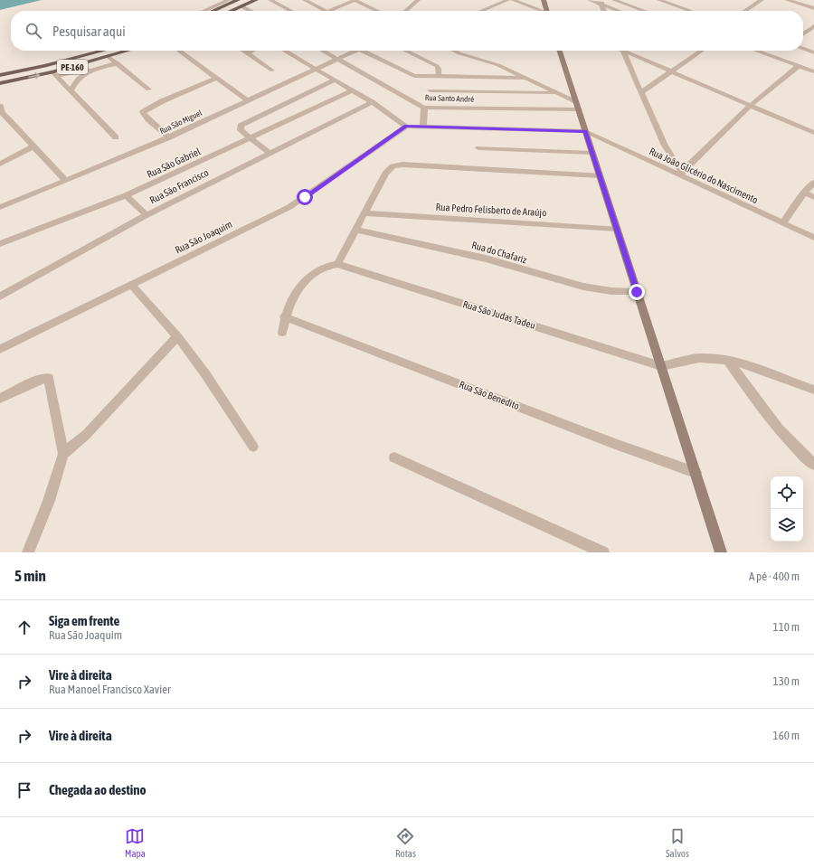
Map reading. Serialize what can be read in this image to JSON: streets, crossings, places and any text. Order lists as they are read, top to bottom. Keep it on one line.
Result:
{"streets":{"main road":["PE-160"],"street":["Rua Santo André","Rua São Miguel","Rua São Gabriel","Rua João Glicério do Nascimento","Rua São Francisco","Rua Pedro Felisberto de Araújo","Rua São Joaquim","Rua do Chafariz","Rua São Judas Tadeu","Rua São Benedito"]},"crossings":[["Rua Santo André","Rua São Miguel"]],"page":{"search":"Pesquisar aqui","heading":["5 min","A pé · 400 m"],"list":[["Siga em frente","Rua São Joaquim","110 m"],["Vire à direita","Rua Manoel Francisco Xavier","130 m"],["Vire à direita","160 m"],"Chegada ao destino"],"nav":["Mapa","Rotas","Salvos"]}}
